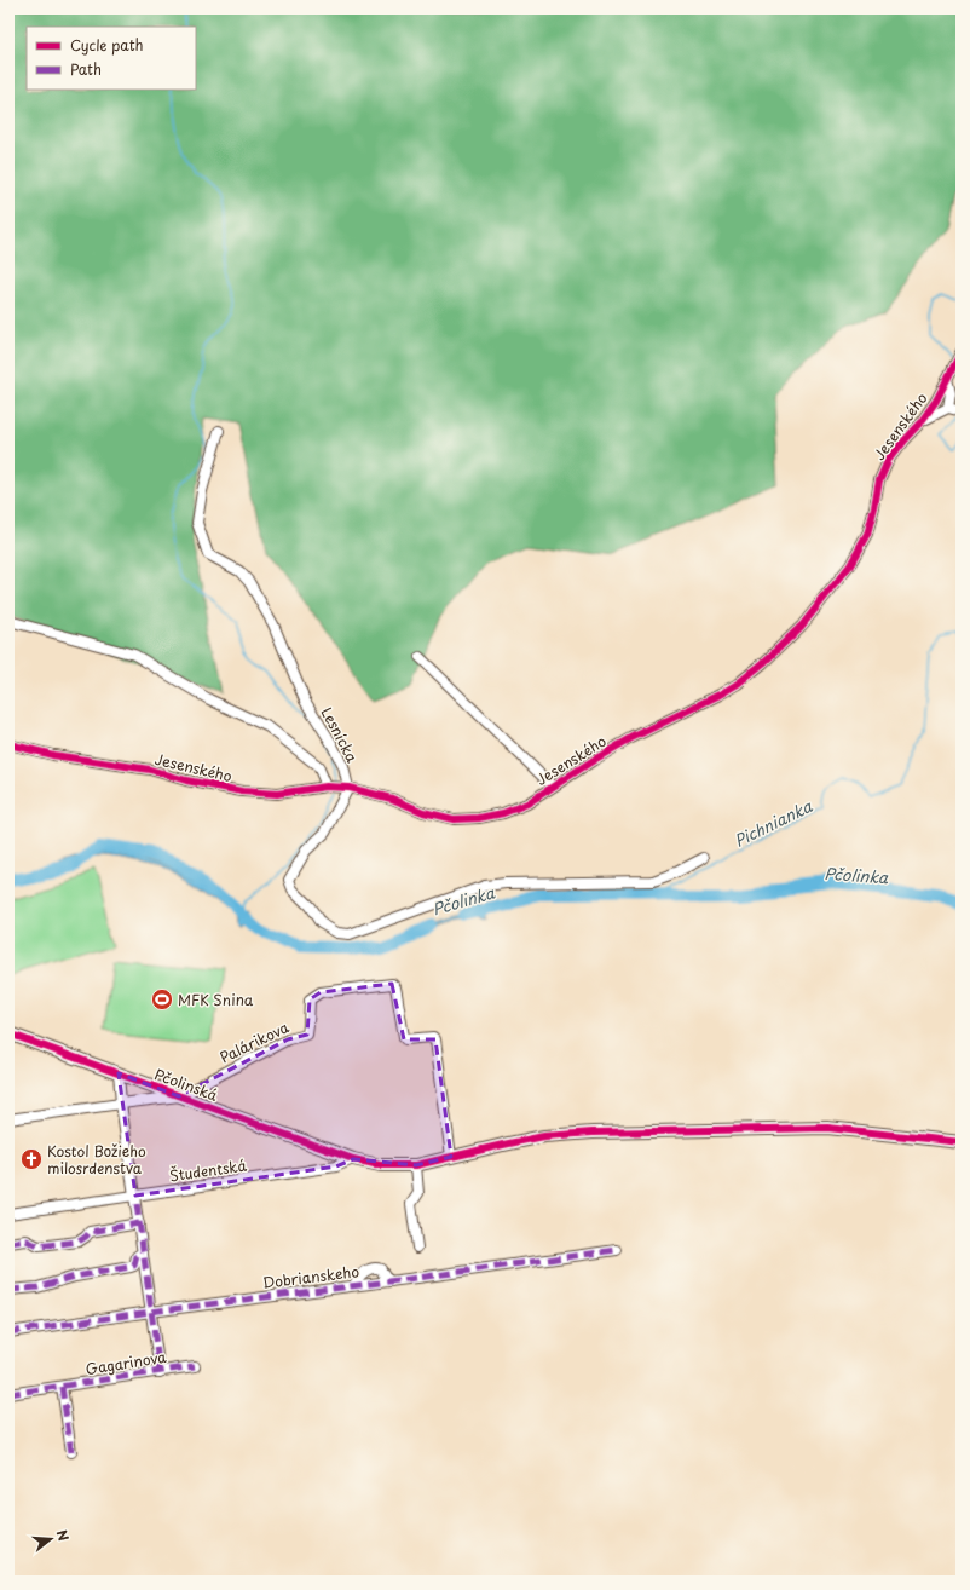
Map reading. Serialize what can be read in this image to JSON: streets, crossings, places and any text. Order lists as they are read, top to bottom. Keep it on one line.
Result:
{"streets":{"main road":["Pčolinská"],"street":["Jesenského","Lesnícka","Palárikova","Študentská","Dobrianskeho","Gagarinova"]},"crossings":[["Jesenského","Lesnícka"],["Palárikova","Pčolinská"],["Pčolinská","Študentská"]],"water":["Pichnianka","Pčolinka"],"places":{"sports":["MFK Snina"],"church":["Kostol Božieho milosrdenstva"]},"legend":["Cycle path","Path"],"north":"right"}
